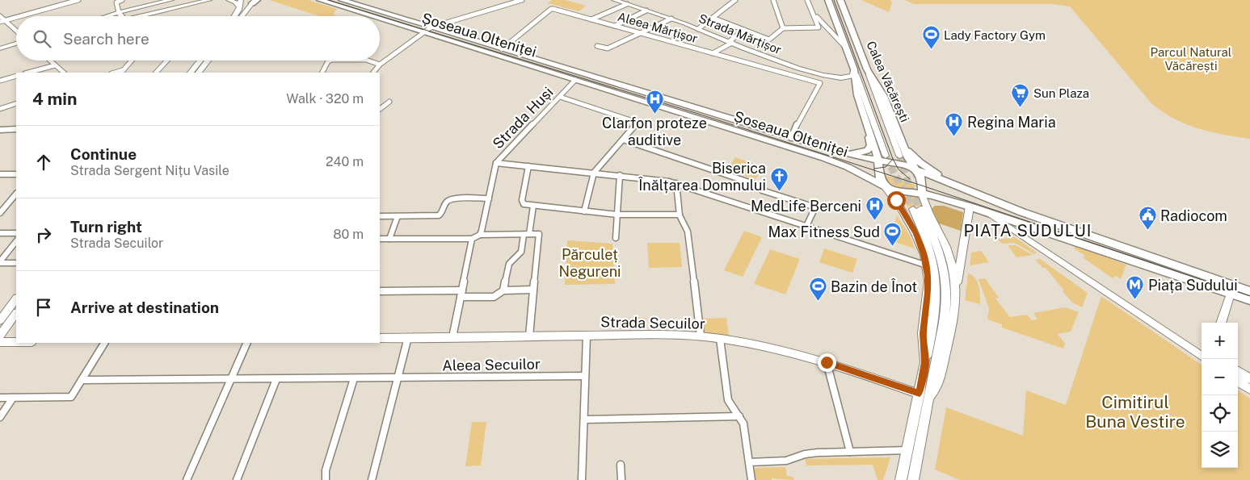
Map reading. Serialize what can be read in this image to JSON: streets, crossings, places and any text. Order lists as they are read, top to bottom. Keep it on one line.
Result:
{"streets":{"main road":["Strada Mărțișor","Șoseaua Olteniței","Calea Văcărești","Strada Secuilor"],"street":["Aleea Mărțișor","Strada Huși","Aleea Secuilor"]},"crossings":[["Aleea Mărțișor","Șoseaua Olteniței"],["Șoseaua Olteniței","Calea Văcărești"],["Șoseaua Olteniței","Strada Huși"]],"districts":["PIAȚA SUDULUI"],"parks":["Parcul Natural Văcărești","Părculeț Negureni","Cimitirul Buna Vestire"],"places":{"sports":["Lady Factory Gym","Max Fitness Sud","Bazin de Înot"],"supermarket":["Sun Plaza"],"hospital":["Clarfon proteze auditive","Regina Maria","MedLife Berceni"],"church":["Biserica Înălțarea Domnului"],"public building":["Radiocom"],"metro station":["Piața Sudului"]},"page":{"search":"Search here","heading":["4 min","Walk · 320 m"],"list":[["Continue","Strada Sergent Nițu Vasile","240 m"],["Turn right","Strada Secuilor","80 m"],"Arrive at destination"],"map_buttons":["+","−"]}}
